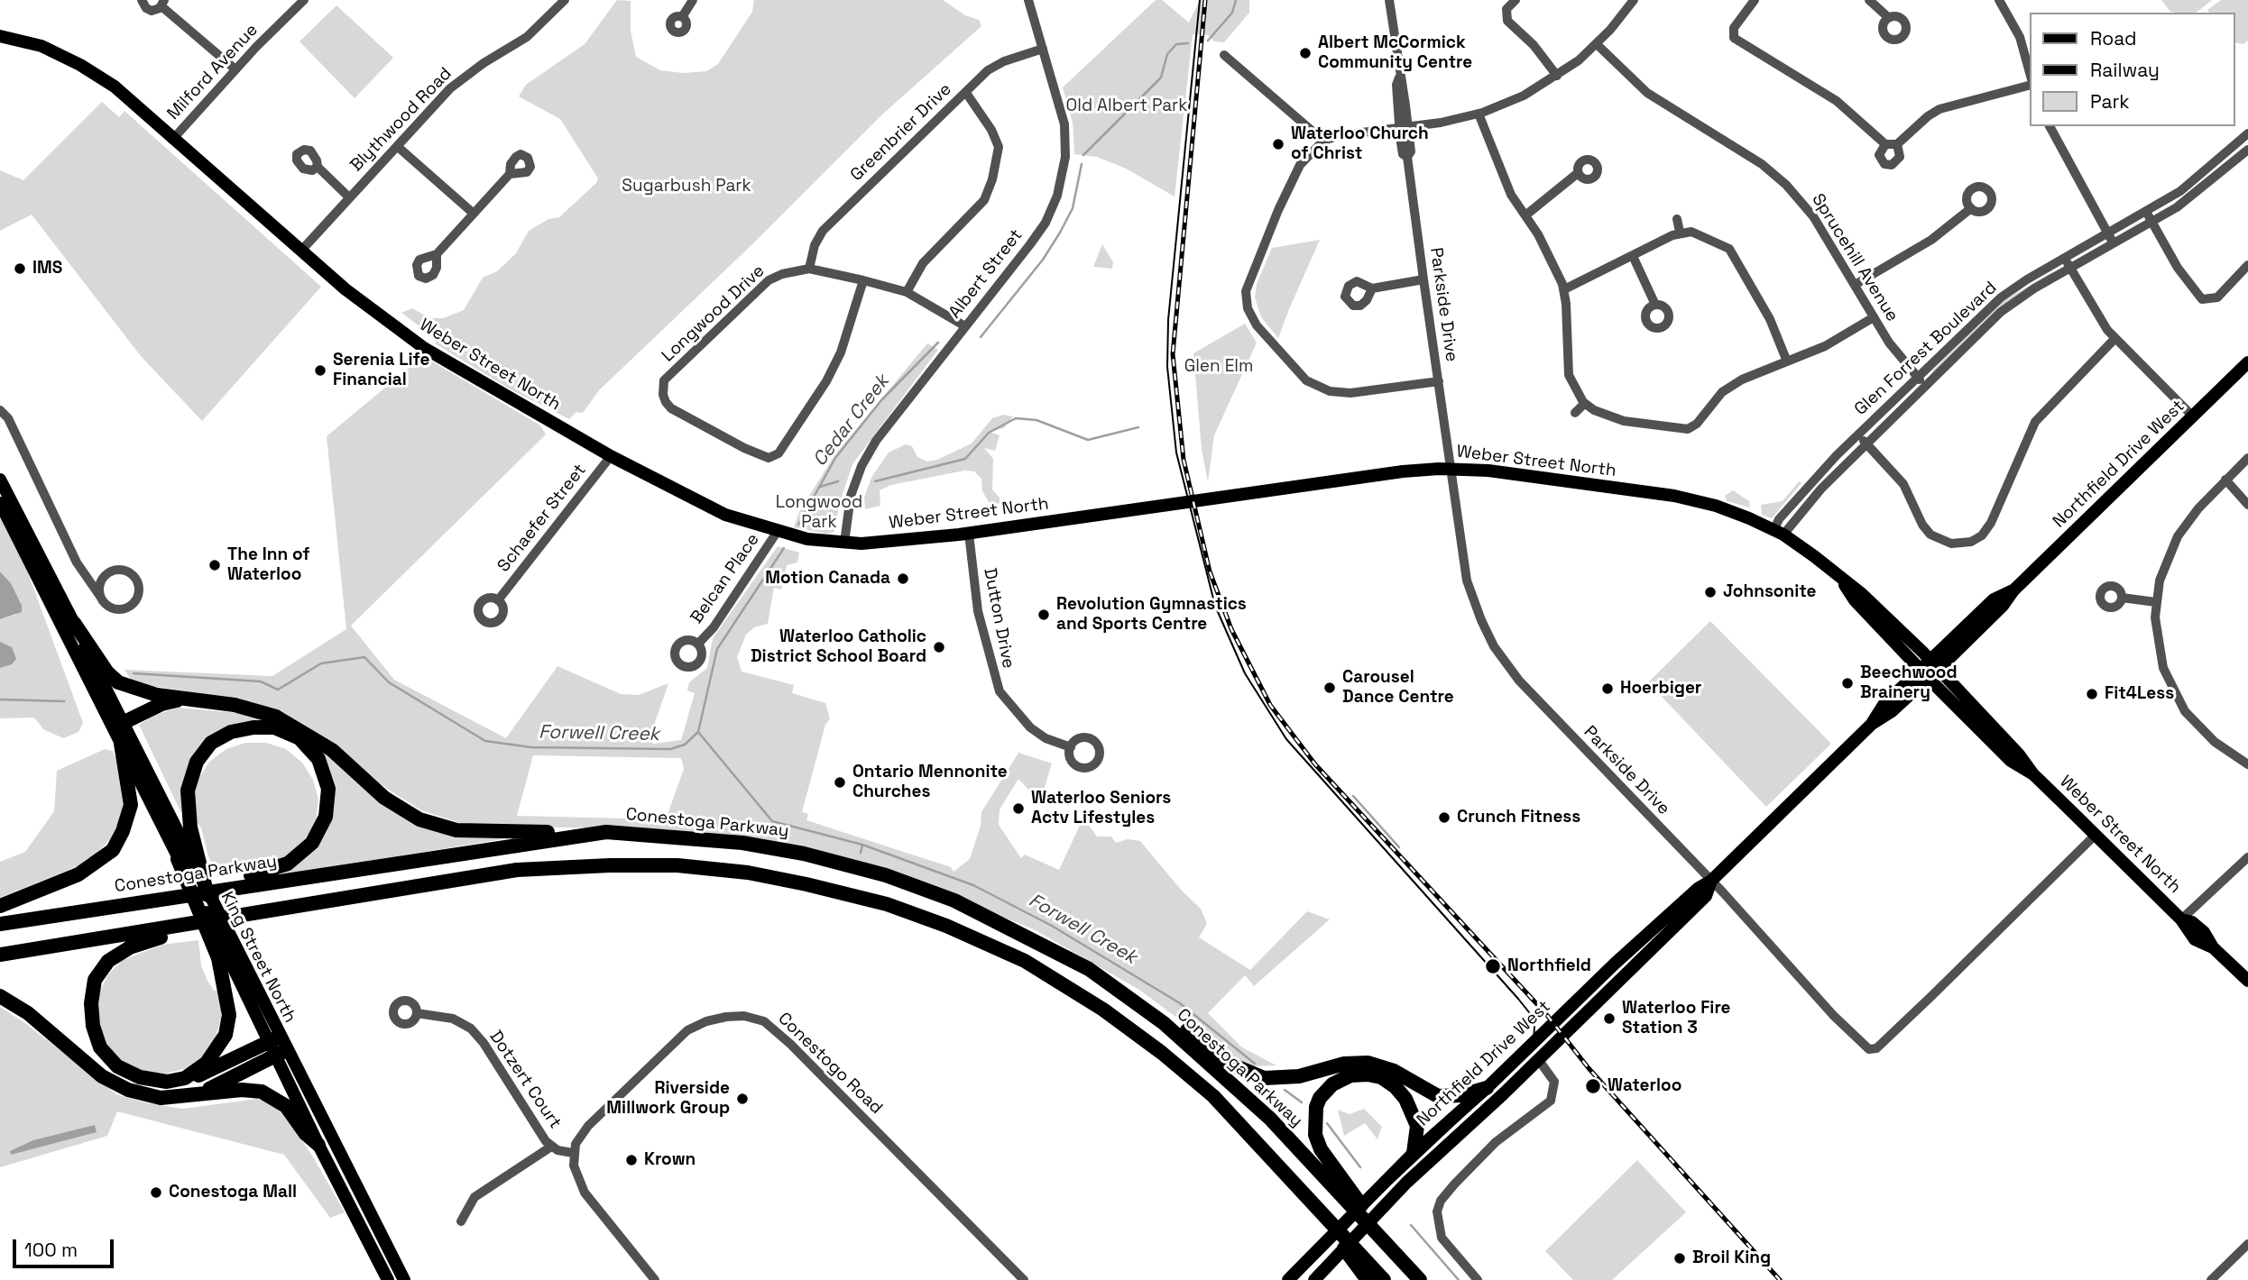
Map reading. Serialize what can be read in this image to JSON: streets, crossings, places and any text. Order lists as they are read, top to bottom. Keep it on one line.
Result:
{"streets":{"highway":["Conestoga Parkway"],"main road":["Weber Street North","Northfield Drive West","King Street North"],"street":["Milford Avenue","Blythwood Road","Greenbrier Drive","Sprucehill Avenue","Albert Street","Parkside Drive","Longwood Drive","Glen Forrest Boulevard","Schaefer Street","Belcan Place","Dutton Drive","Conestogo Road","Dotzert Court"]},"crossings":[["Milford Avenue","Weber Street North"],["Blythwood Road","Weber Street North"],["Greenbrier Drive","Albert Street"],["Greenbrier Drive","Longwood Drive"],["Sprucehill Avenue","Glen Forrest Boulevard"],["Albert Street","Longwood Drive"],["Albert Street","Weber Street North"],["Parkside Drive","Weber Street North"],["Parkside Drive","Northfield Drive West"],["Glen Forrest Boulevard","Weber Street North"],["Weber Street North","Northfield Drive West"],["Weber Street North","Schaefer Street"],["Weber Street North","Belcan Place"],["Weber Street North","Dutton Drive"],["Conestogo Road","Dotzert Court"]],"water":["Cedar Creek","Forwell Creek"],"parks":["Old Albert Park","Sugarbush Park","Glen Elm","Longwood Park"],"places":["Albert McCormick Community Centre","Waterloo Church of Christ","IMS","Serenia Life Financial","The Inn of Waterloo","Motion Canada","Johnsonite","Revolution Gymnastics and Sports Centre","Waterloo Catholic District School Board","Beechwood Brainery","Carousel Dance Centre","Hoerbiger","Fit4Less","Ontario Mennonite Churches","Waterloo Seniors Actv Lifestyles","Crunch Fitness","Northfield","Waterloo Fire Station 3","Waterloo","Riverside Millwork Group","Krown","Conestoga Mall","Broil King"],"legend":["Road","Railway","Park"],"scale_bar":"100 m"}
